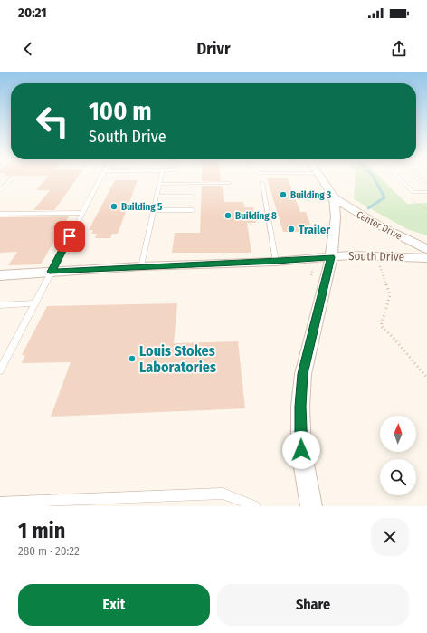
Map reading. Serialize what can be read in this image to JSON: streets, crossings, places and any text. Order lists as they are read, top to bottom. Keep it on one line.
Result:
{"streets":{"street":["Center Drive","South Drive"]},"crossings":[["Center Drive","South Drive"]],"places":["Building 3","Building 5","Building 8","Trailer","Louis Stokes Laboratories"],"north":"top","page":{"status":"20:21","header":"Drivr","turn":["100 m","South Drive"],"heading":["1 min","280 m · 20:22"],"buttons":["Exit","Share"]}}
